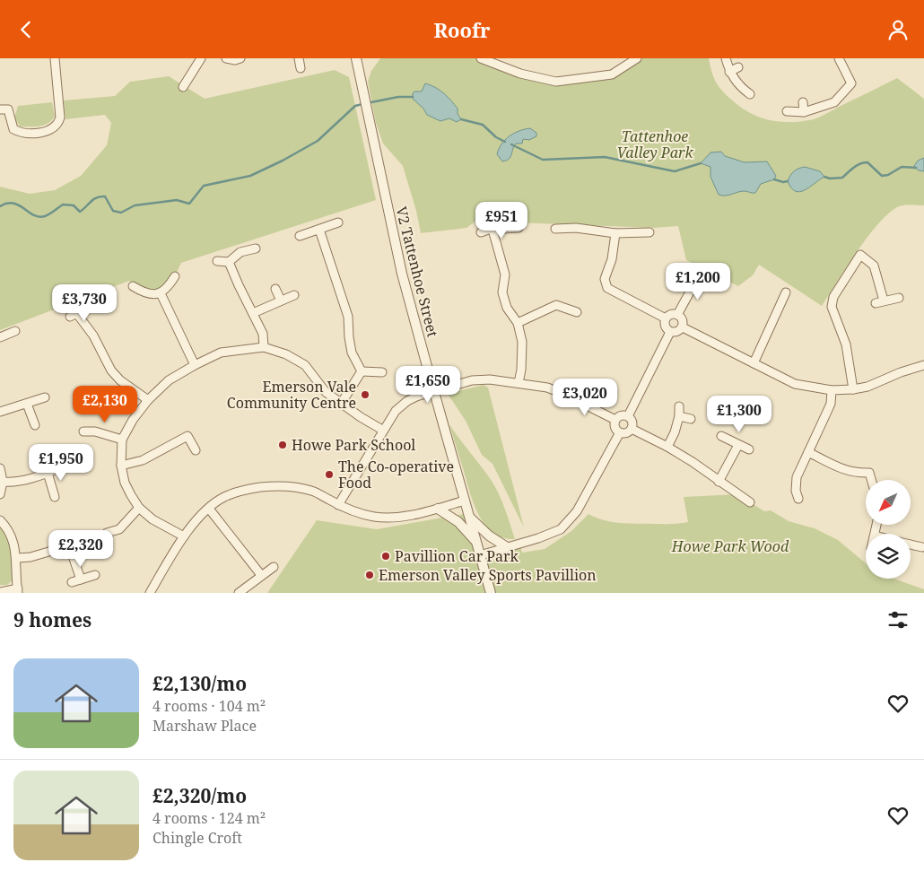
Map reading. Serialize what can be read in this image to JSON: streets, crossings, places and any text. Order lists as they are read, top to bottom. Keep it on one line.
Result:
{"streets":{"street":["V2 Tattenhoe Street"]},"parks":["Tattenhoe Valley Park","Howe Park Wood"],"places":["Emerson Vale Community Centre","Howe Park School","The Co-operative Food","Pavillion Car Park","Emerson Valley Sports Pavillion"],"north":"bottom left","page":{"header":"Roofr","price":["£951","£1,200","£3,730","£1,650","£3,020","£2,130","£1,300","£1,950","£2,320"],"heading":"9 homes","list":[{"name":"£2,130/mo","note":"4 rooms · 104 m² · Marshaw Place"},{"name":"£2,320/mo","note":"4 rooms · 124 m² · Chingle Croft"}]}}
